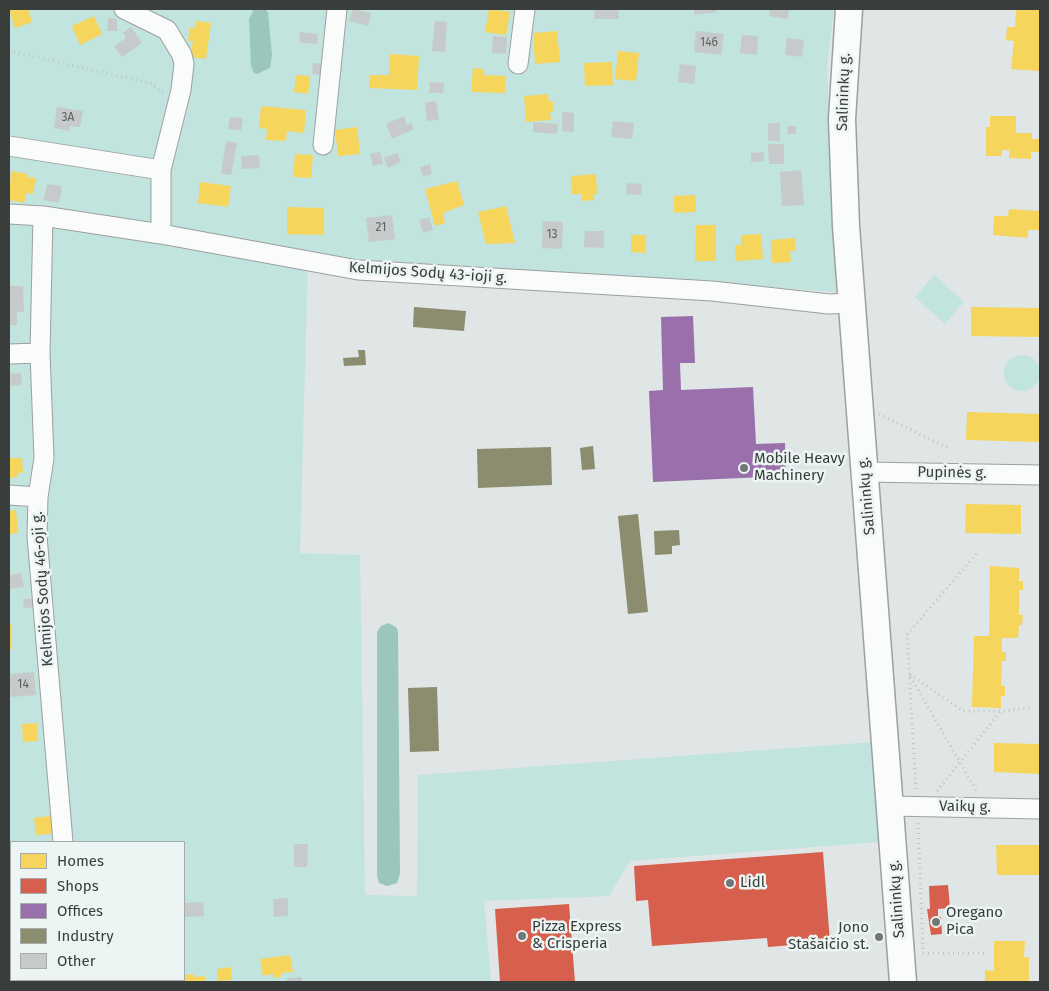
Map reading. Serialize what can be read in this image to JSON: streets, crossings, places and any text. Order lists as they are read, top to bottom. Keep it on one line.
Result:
{"streets":{"main road":["Salininkų g."],"street":["Kelmijos Sodų 43-ioji g.","Pupinės g.","Kelmijos Sodų 46-oji g.","Vaikų g."]},"crossings":[["Salininkų g.","Kelmijos Sodų 43-ioji g."],["Salininkų g.","Pupinės g."],["Salininkų g.","Vaikų g."],["Kelmijos Sodų 43-ioji g.","Kelmijos Sodų 46-oji g."]],"places":["Mobile Heavy Machinery","Lidl","Oregano Pica","Pizza Express & Crisperia","Jono Stašaičio st."],"house_numbers":["146","3A","21","13","14"],"legend":["Homes","Shops","Offices","Industry","Other"]}
